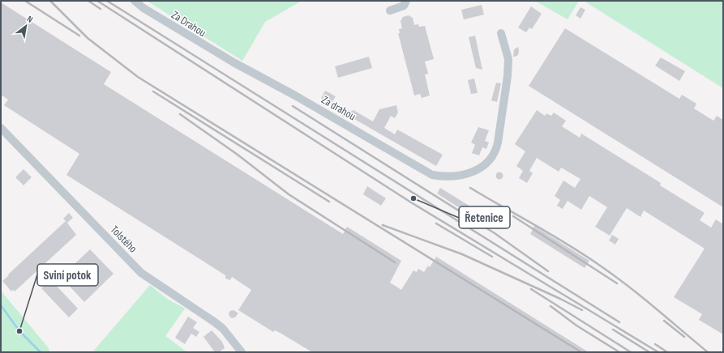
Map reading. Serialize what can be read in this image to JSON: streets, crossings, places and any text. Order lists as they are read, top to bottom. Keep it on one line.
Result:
{"streets":{"street":["Za Drahou","Za drahou","Tolstého"]},"crossings":[["Za Drahou","Za drahou"]],"places":["Řetenice","Sviní potok"],"north":"top right"}
